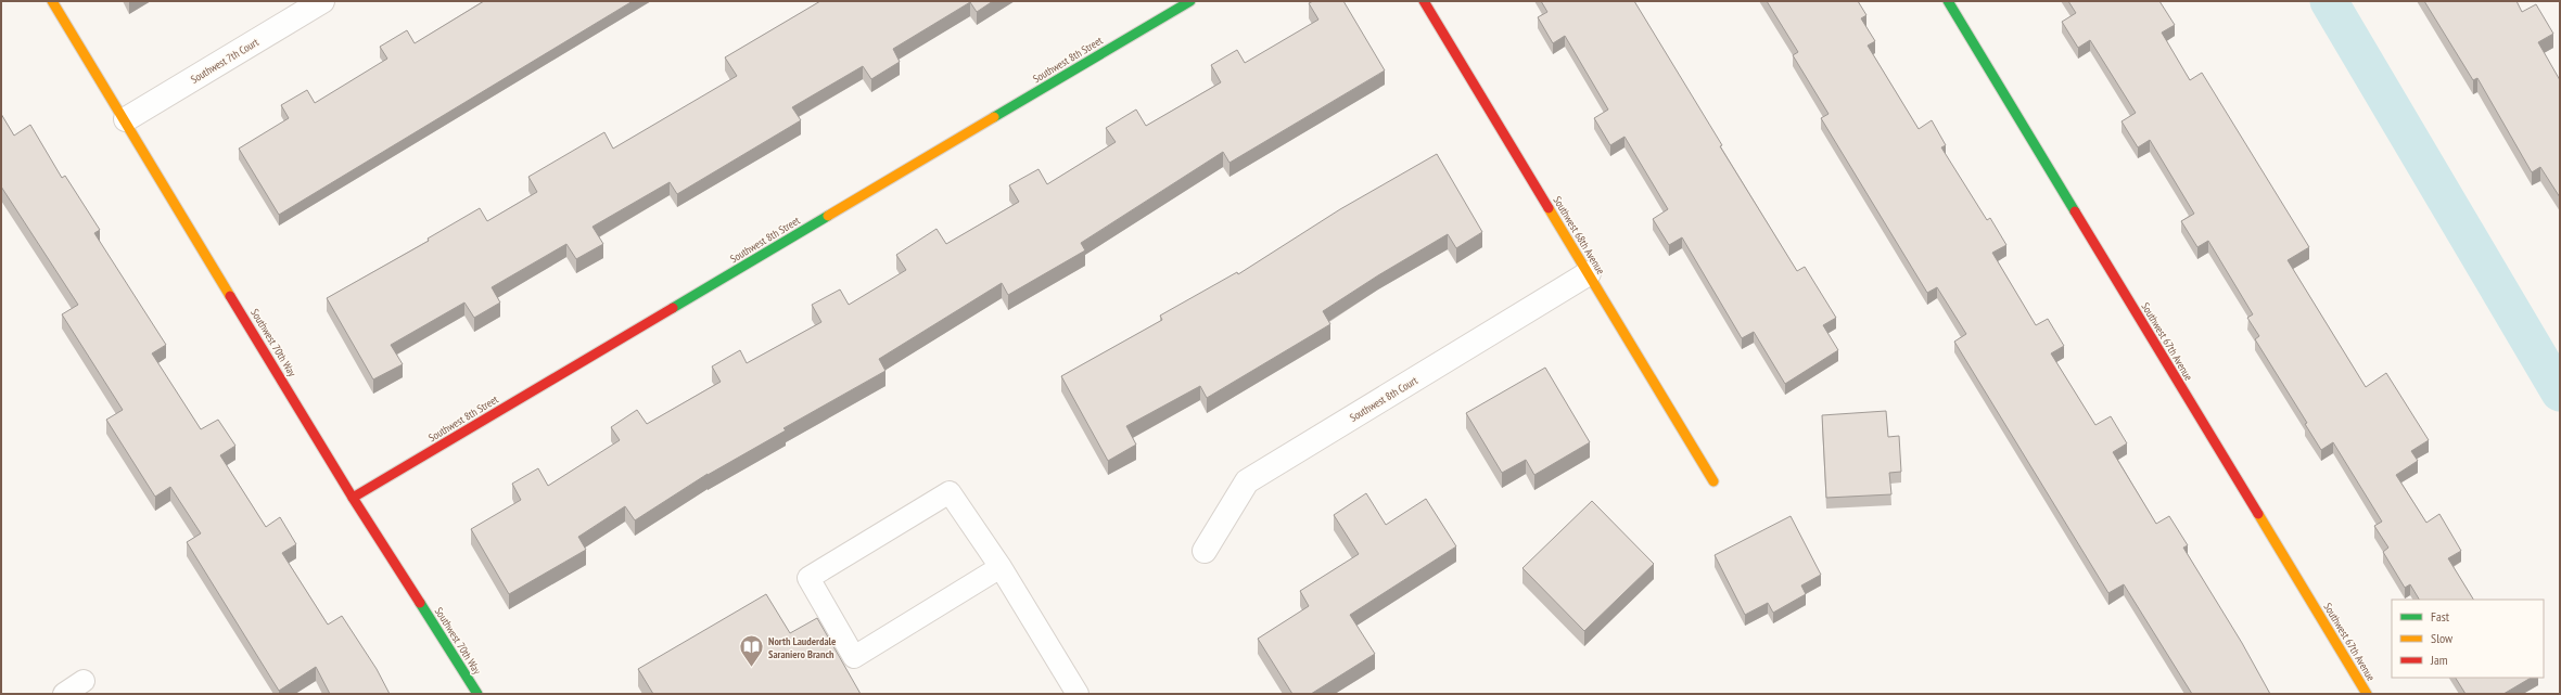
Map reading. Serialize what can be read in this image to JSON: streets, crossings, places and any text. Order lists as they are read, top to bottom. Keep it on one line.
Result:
{"streets":{"street":["Southwest 8th Street","Southwest 7th Court","Southwest 68th Avenue","Southwest 67th Avenue","Southwest 70th Way","Southwest 8th Court"]},"crossings":[["Southwest 8th Street","Southwest 70th Way"],["Southwest 7th Court","Southwest 70th Way"],["Southwest 68th Avenue","Southwest 8th Court"]],"places":{"library":["North Lauderdale Saraniero Branch"]},"legend":["Fast","Slow","Jam"]}
